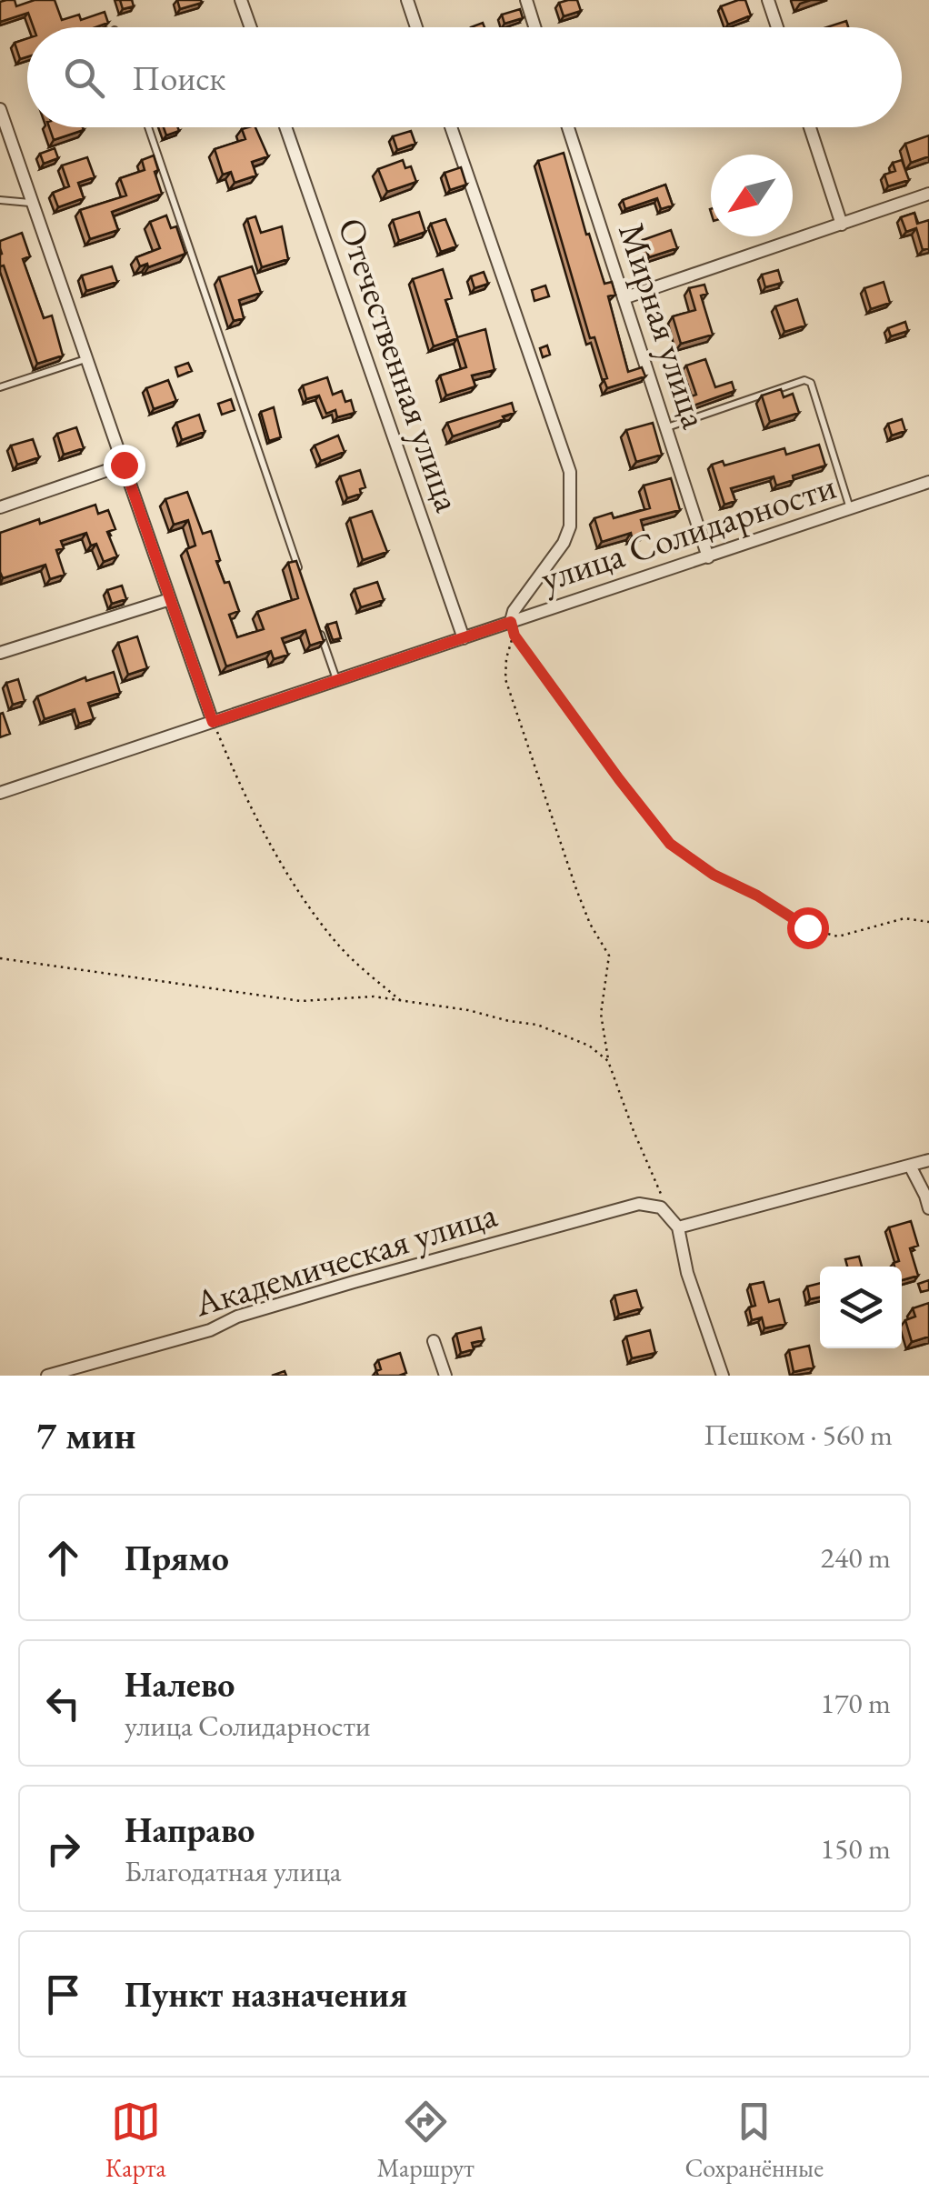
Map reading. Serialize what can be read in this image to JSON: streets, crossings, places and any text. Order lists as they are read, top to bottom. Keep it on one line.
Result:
{"streets":{"street":["Мирная улица","Отечественная улица","улица Солидарности","Академическая улица"]},"crossings":[["Мирная улица","улица Солидарности"],["Отечественная улица","улица Солидарности"]],"north":"bottom left","page":{"search":"Поиск","heading":["7 мин","Пешком · 560 m"],"list":[["Прямо","240 m"],["Налево","улица Солидарности","170 m"],["Направо","Благодатная улица","150 m"],"Пункт назначения"],"nav":["Карта","Маршрут","Сохранённые"]}}
